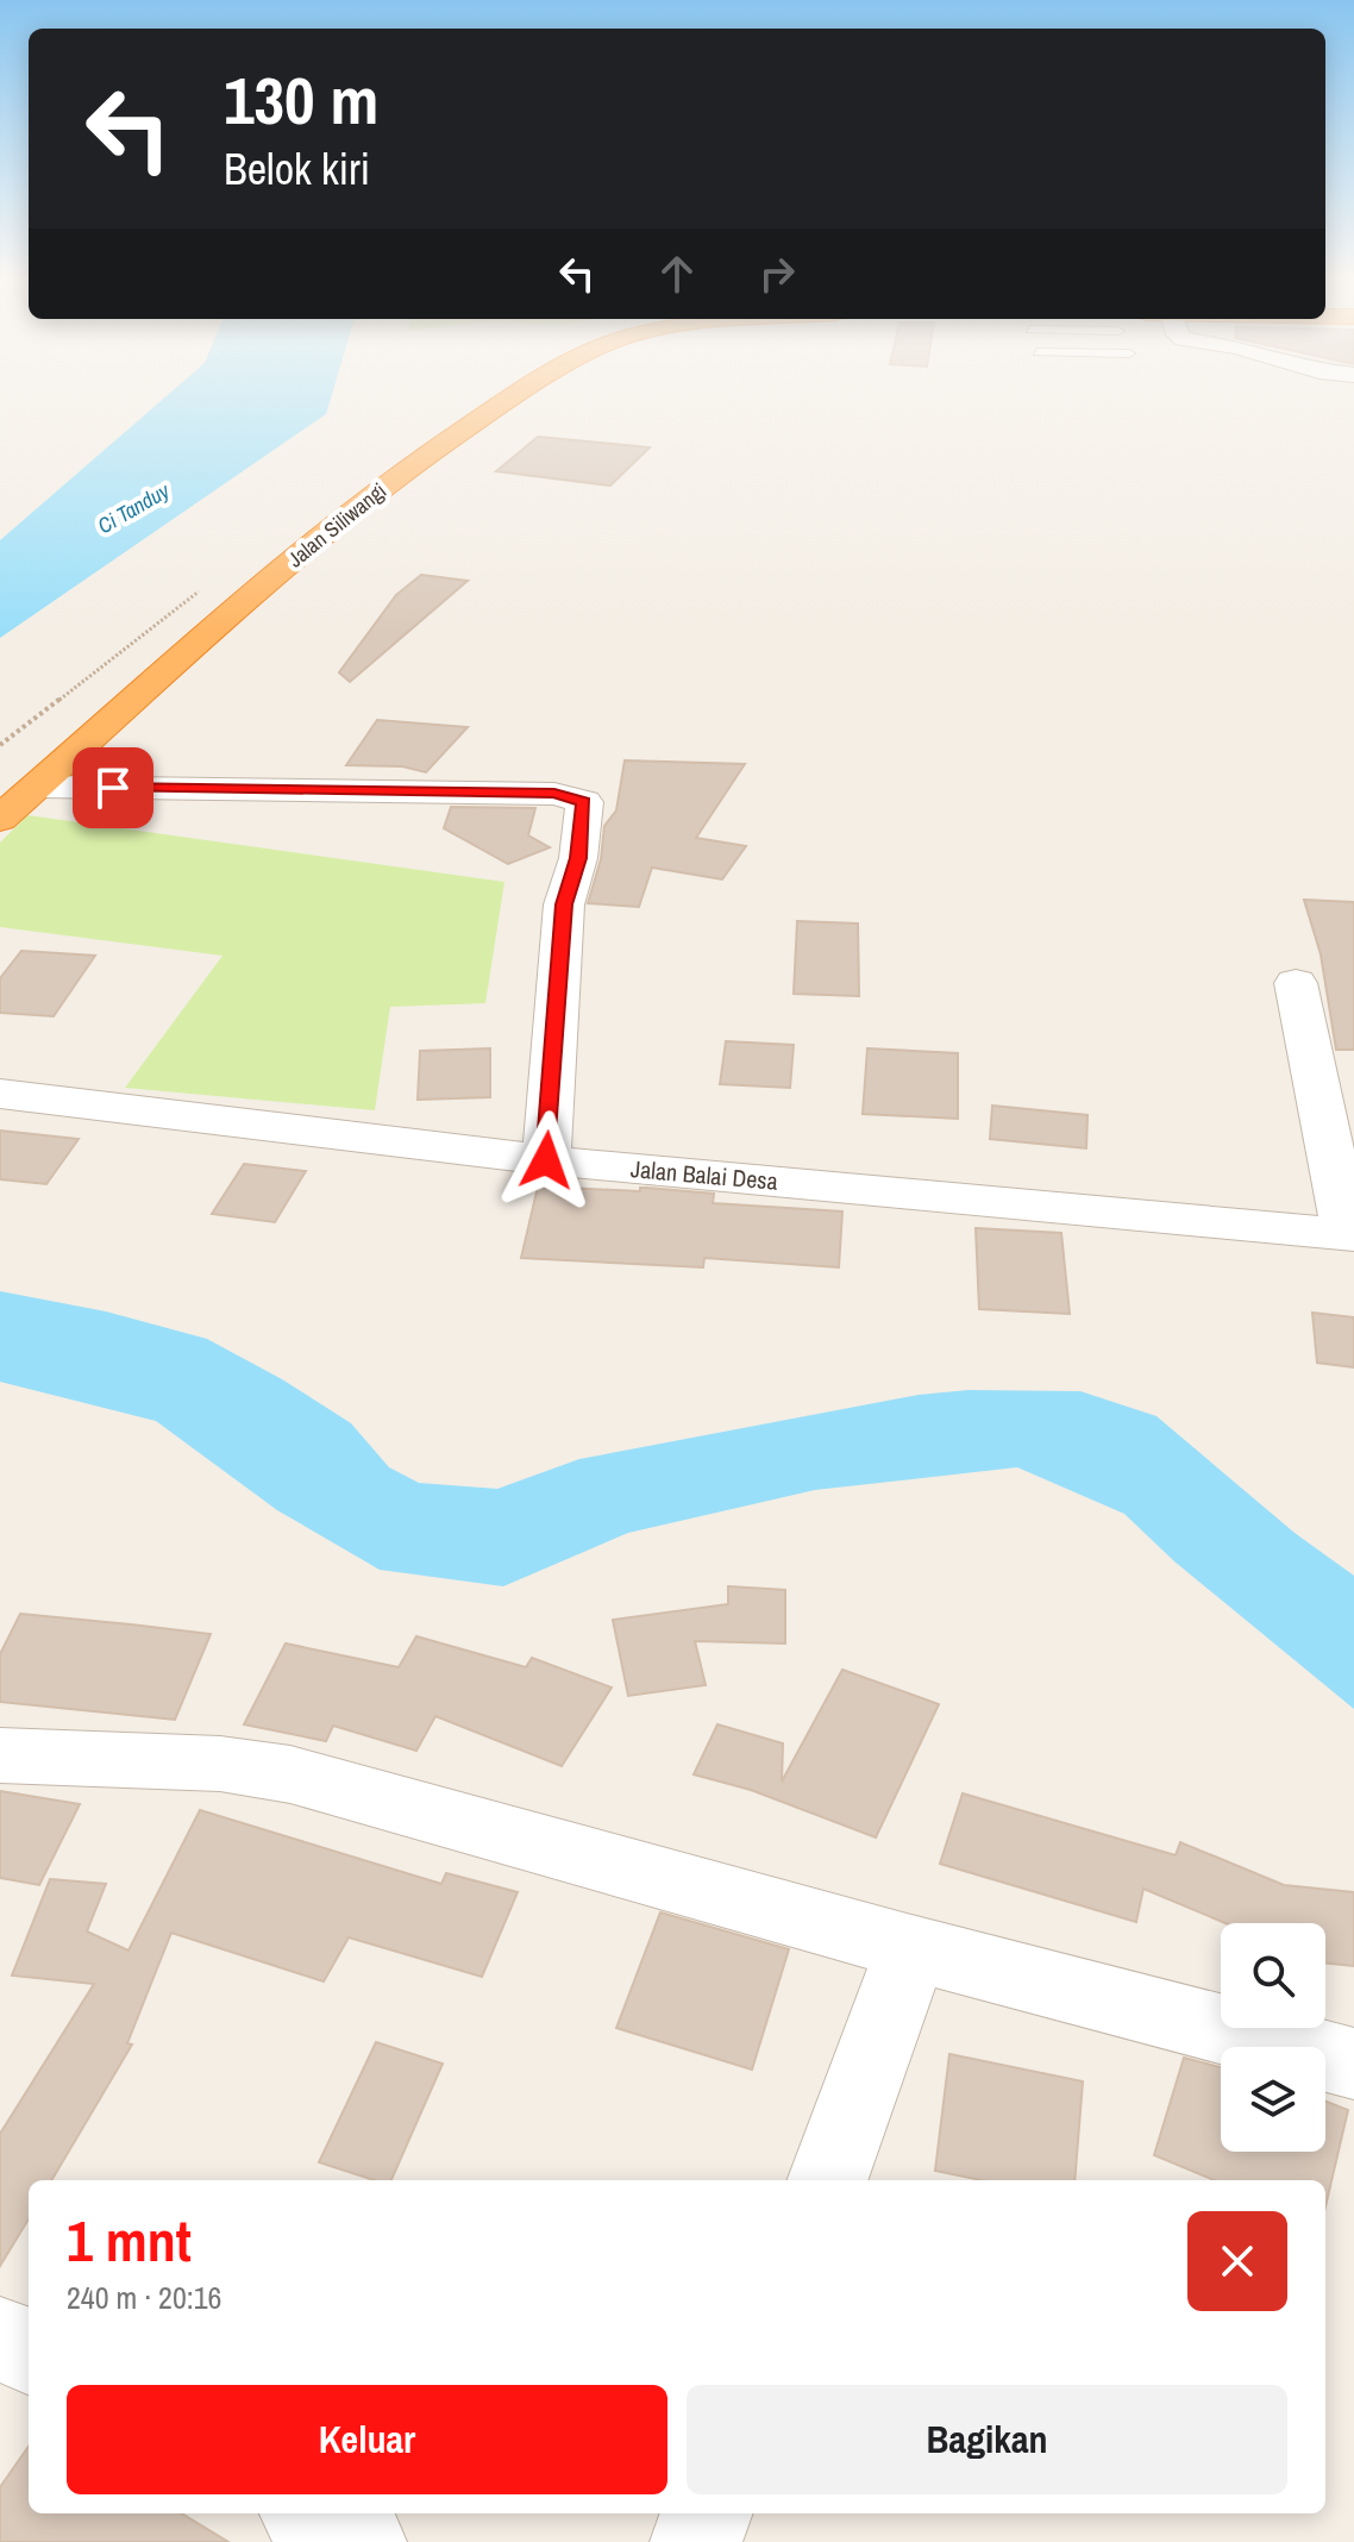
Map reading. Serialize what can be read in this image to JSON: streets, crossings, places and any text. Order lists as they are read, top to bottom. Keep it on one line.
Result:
{"streets":{"highway":["Jalan Siliwangi"],"street":["Jalan Balai Desa"]},"water":["Ci Tanduy"],"page":{"turn":["130 m","Belok kiri"],"heading":["1 mnt","240 m · 20:16"],"buttons":["Keluar","Bagikan"]}}
